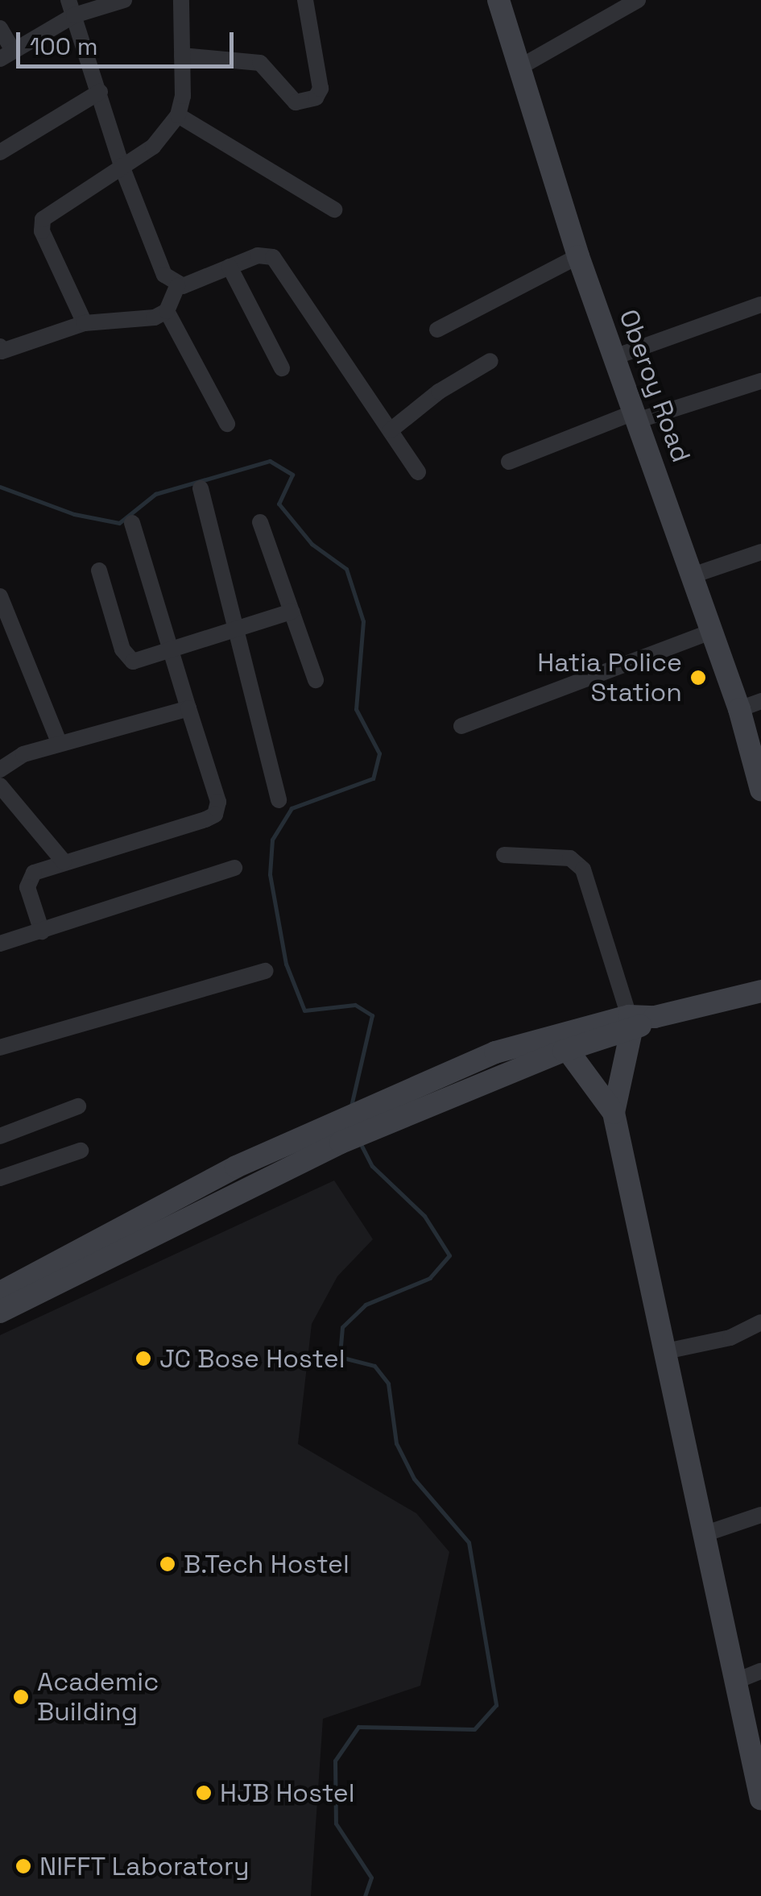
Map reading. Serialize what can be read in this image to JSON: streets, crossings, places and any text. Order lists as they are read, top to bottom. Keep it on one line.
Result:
{"streets":{"street":["Oberoy Road"]},"places":["Hatia Police Station","JC Bose Hostel","B.Tech Hostel","Academic Building","HJB Hostel","NIFFT Laboratory"],"scale_bar":"100 m"}
